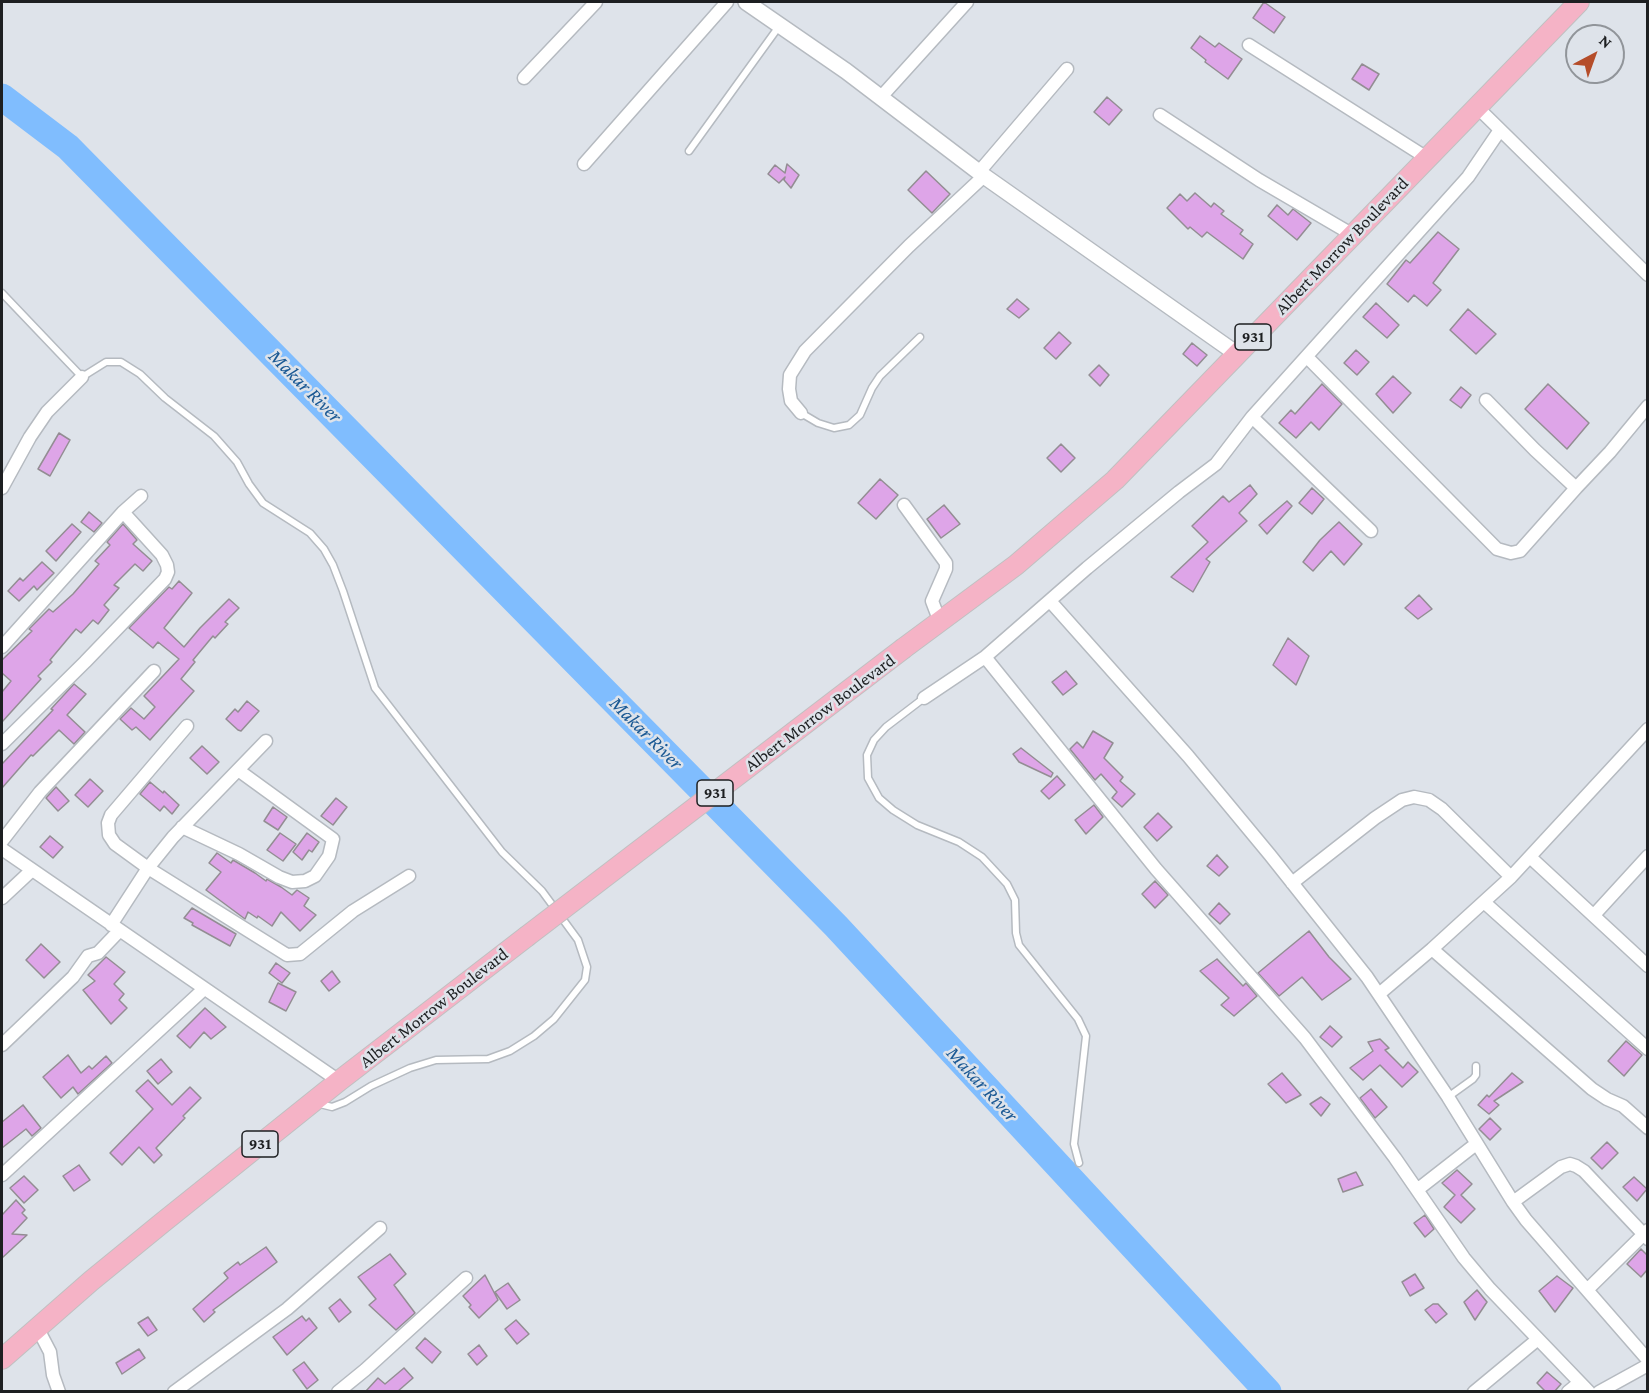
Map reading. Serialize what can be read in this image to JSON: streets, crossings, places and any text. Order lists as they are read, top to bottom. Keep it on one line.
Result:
{"streets":{"main road":["Albert Morrow Boulevard","931"]},"water":["Makar River"],"north":"top right"}
